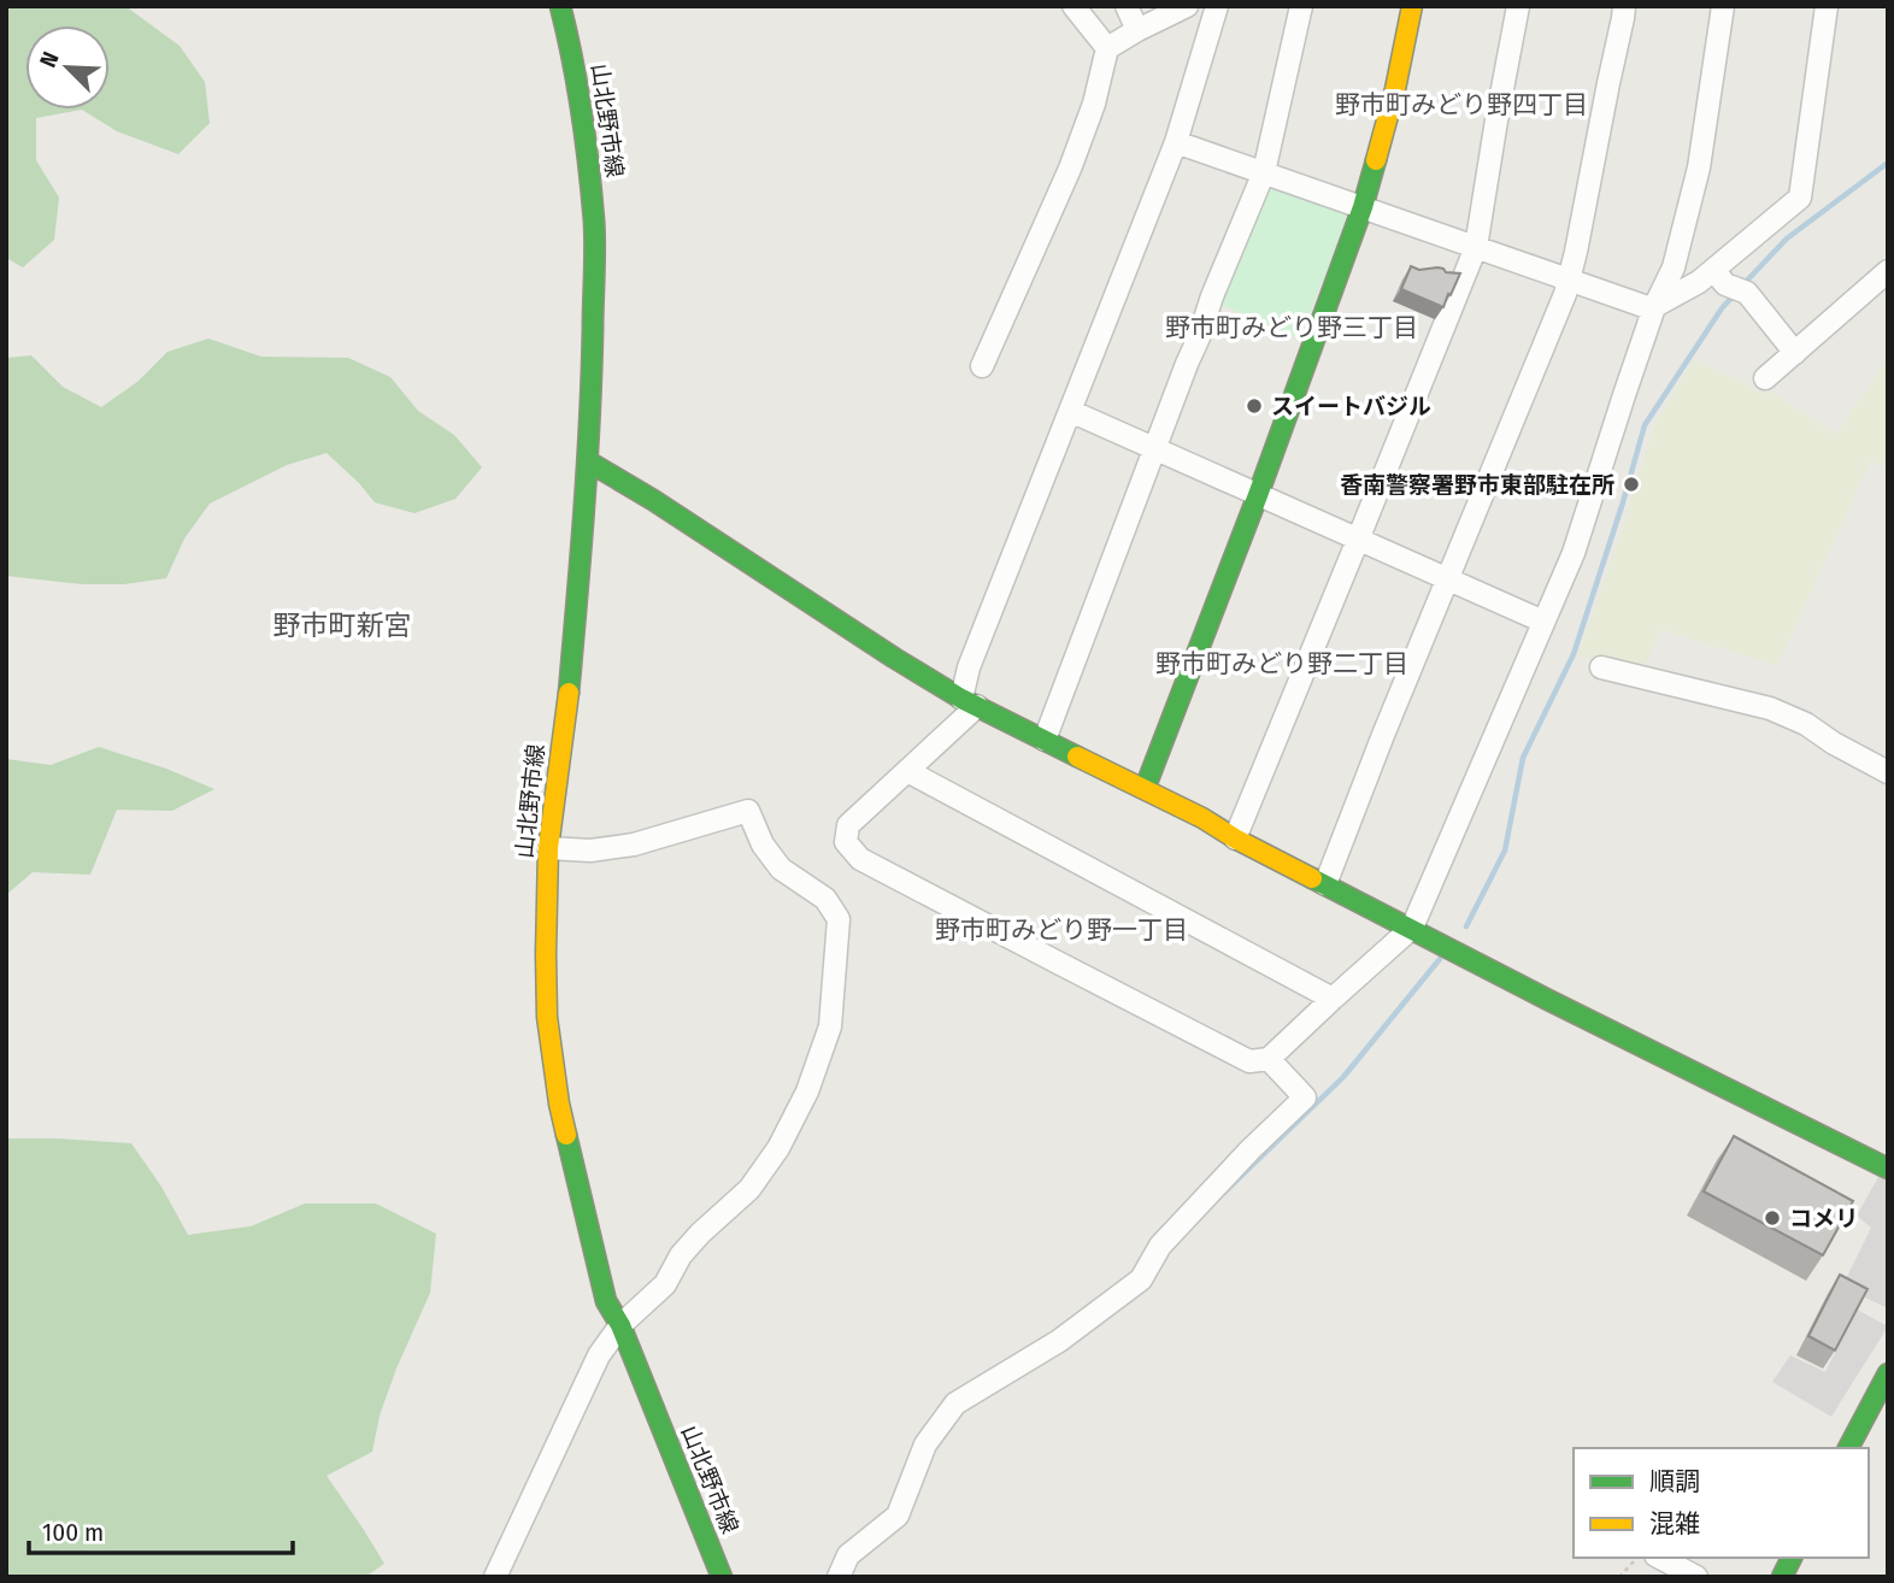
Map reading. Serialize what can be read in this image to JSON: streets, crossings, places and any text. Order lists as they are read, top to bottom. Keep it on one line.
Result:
{"streets":{"street":["山北野市線"]},"districts":["野市町みどり野四丁目","野市町みどり野三丁目","野市町新宮","野市町みどり野二丁目","野市町みどり野一丁目"],"places":["スイートバジル","香南警察署野市東部駐在所","コメリ"],"legend":["順調","混雑"],"scale_bar":"100 m","north":"top left"}
